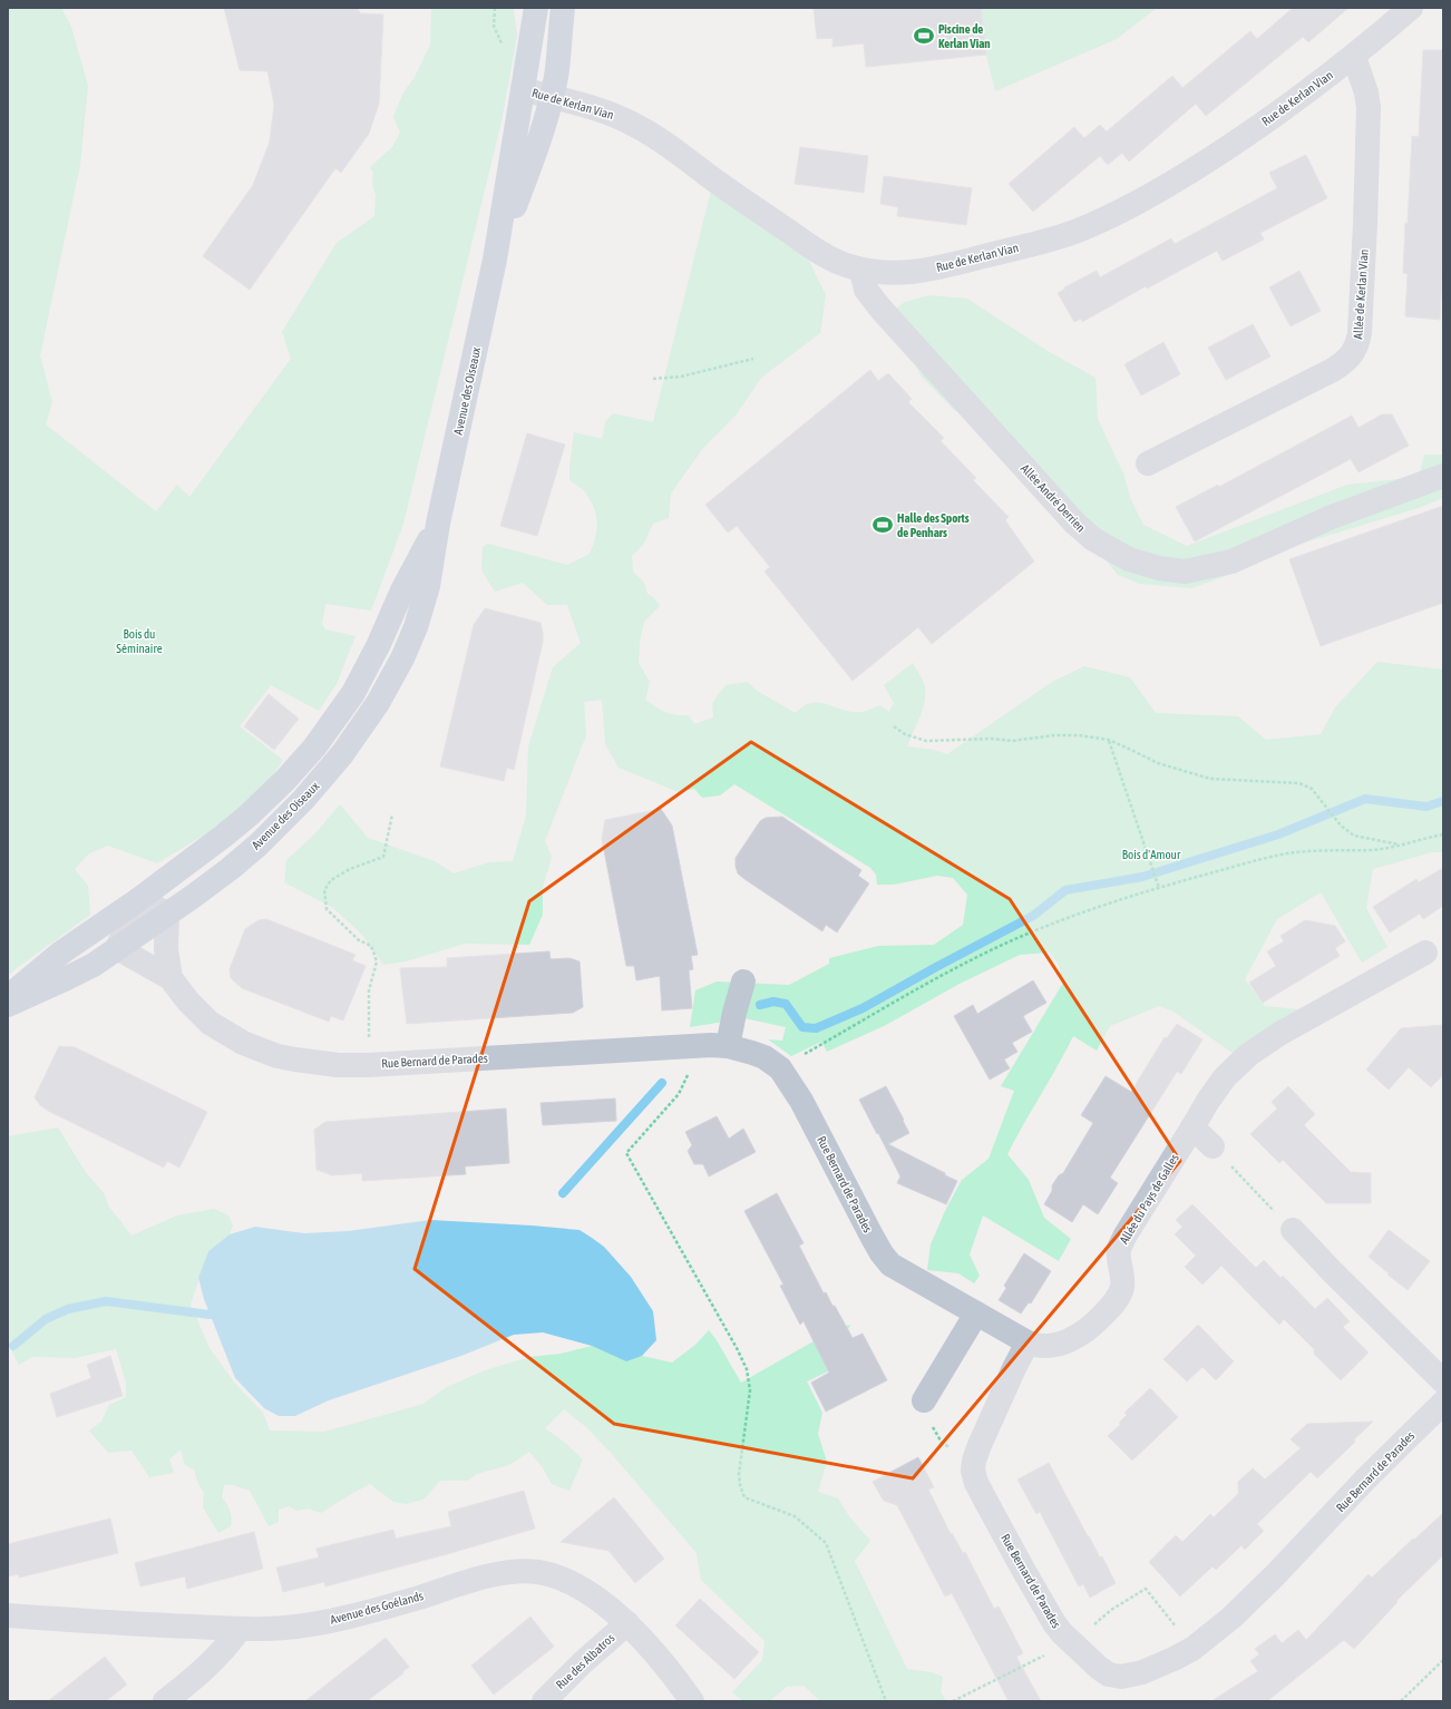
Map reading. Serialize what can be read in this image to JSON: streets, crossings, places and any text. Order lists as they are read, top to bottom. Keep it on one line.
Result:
{"streets":{"main road":["Avenue des Oiseaux"],"street":["Rue de Kerlan Vian","Allée de Kerlan Vian","Allée André Derrien","Rue Bernard de Parades","Allée du Pays de Galles","Avenue des Goélands","Rue des Albatros"]},"crossings":[["Rue de Kerlan Vian","Allée de Kerlan Vian"],["Rue de Kerlan Vian","Avenue des Oiseaux"],["Rue de Kerlan Vian","Allée André Derrien"],["Avenue des Oiseaux","Rue Bernard de Parades"],["Rue Bernard de Parades","Allée du Pays de Galles"],["Avenue des Goélands","Rue des Albatros"]],"parks":["Bois du Séminaire","Bois d'Amour"],"places":{"sports":["Piscine de Kerlan Vian","Halle des Sports de Penhars"]}}
